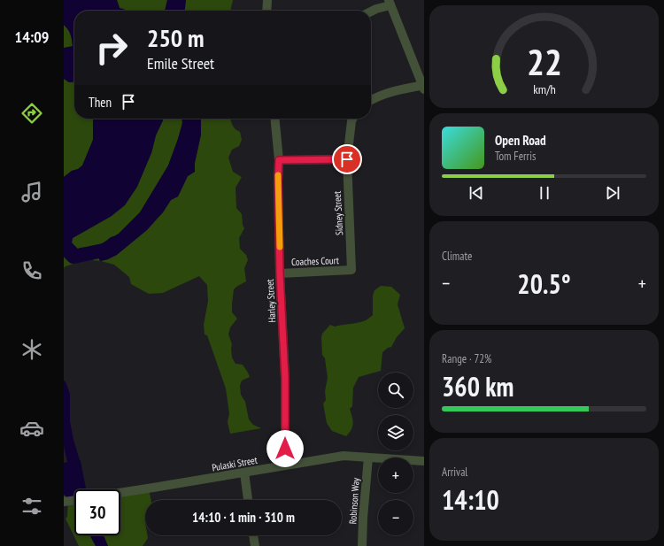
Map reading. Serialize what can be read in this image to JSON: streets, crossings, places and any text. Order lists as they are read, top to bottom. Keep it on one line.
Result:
{"streets":{"street":["Sidney Street","Coaches Court","Harley Street","Pulaski Street","Robinson Way"]},"crossings":[["Sidney Street","Coaches Court"],["Coaches Court","Harley Street"],["Harley Street","Pulaski Street"],["Pulaski Street","Robinson Way"]],"page":{"tabs":"14:09","turn":["250 m","Emile Street"],"then":"Then","song":["Open Road","Tom Ferris"],"tile":["Climate",["Range · 72%","360 km"],["Arrival","14:10"]],"heat":["−","20.5°","+"],"map_buttons":["+","−"],"limit":"30","trip":"14:10 · 1 min · 310 m","gauge":["22","km/h"]}}
